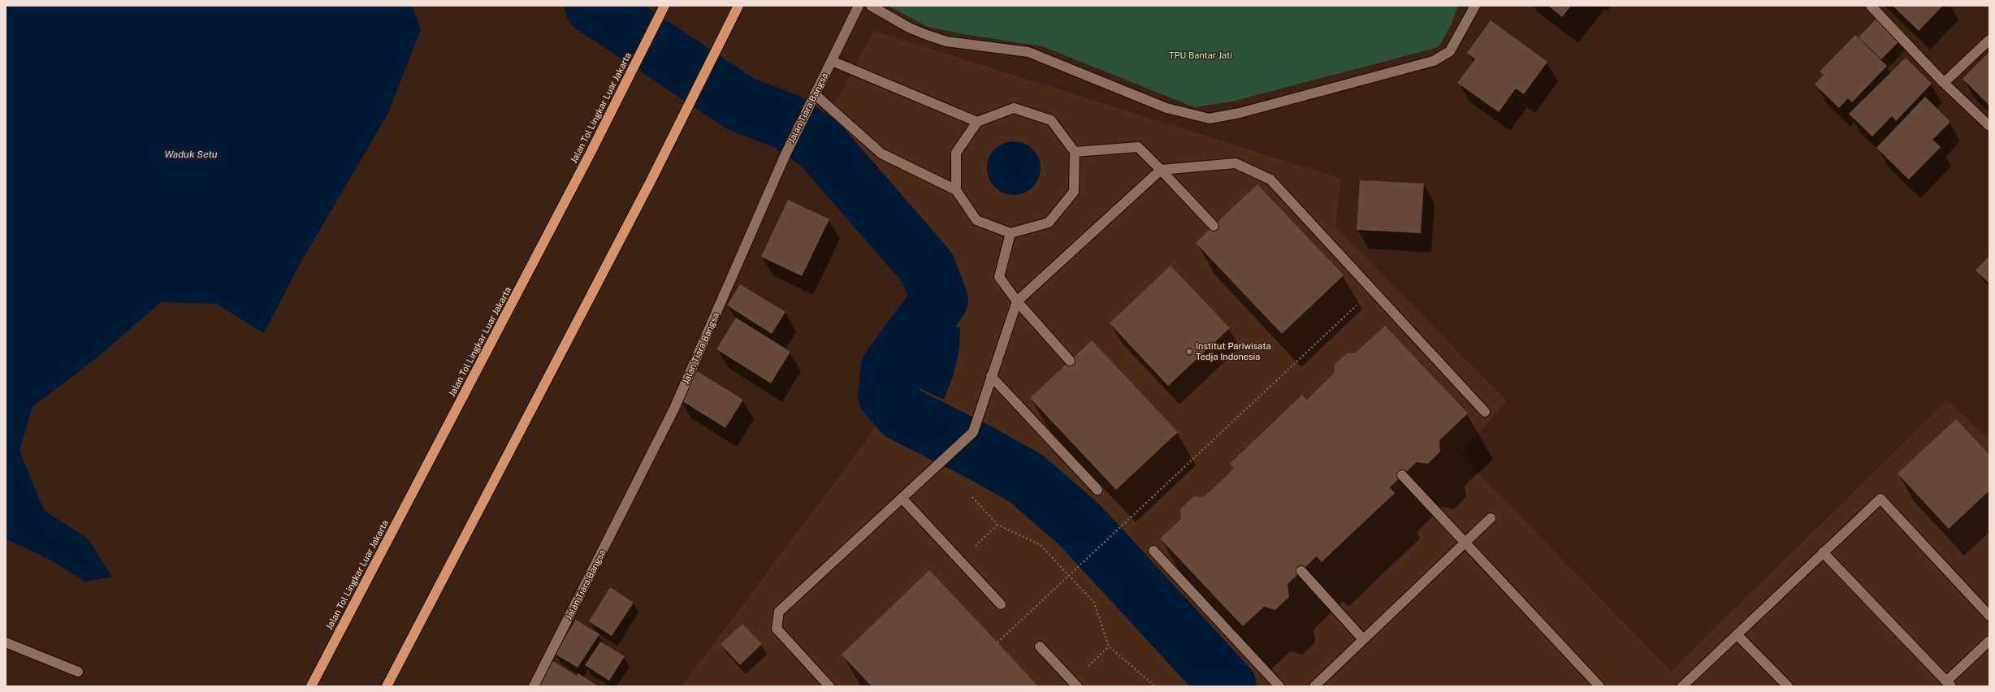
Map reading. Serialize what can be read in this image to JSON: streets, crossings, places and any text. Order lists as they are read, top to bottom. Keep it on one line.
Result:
{"streets":{"highway":["Jalan Tol Lingkar Luar Jakarta"],"street":["Jalan Tiara Bangsa"]},"water":["Waduk Setu"],"parks":["TPU Bantar Jati"],"places":["Institut Pariwisata Tedja Indonesia"]}
